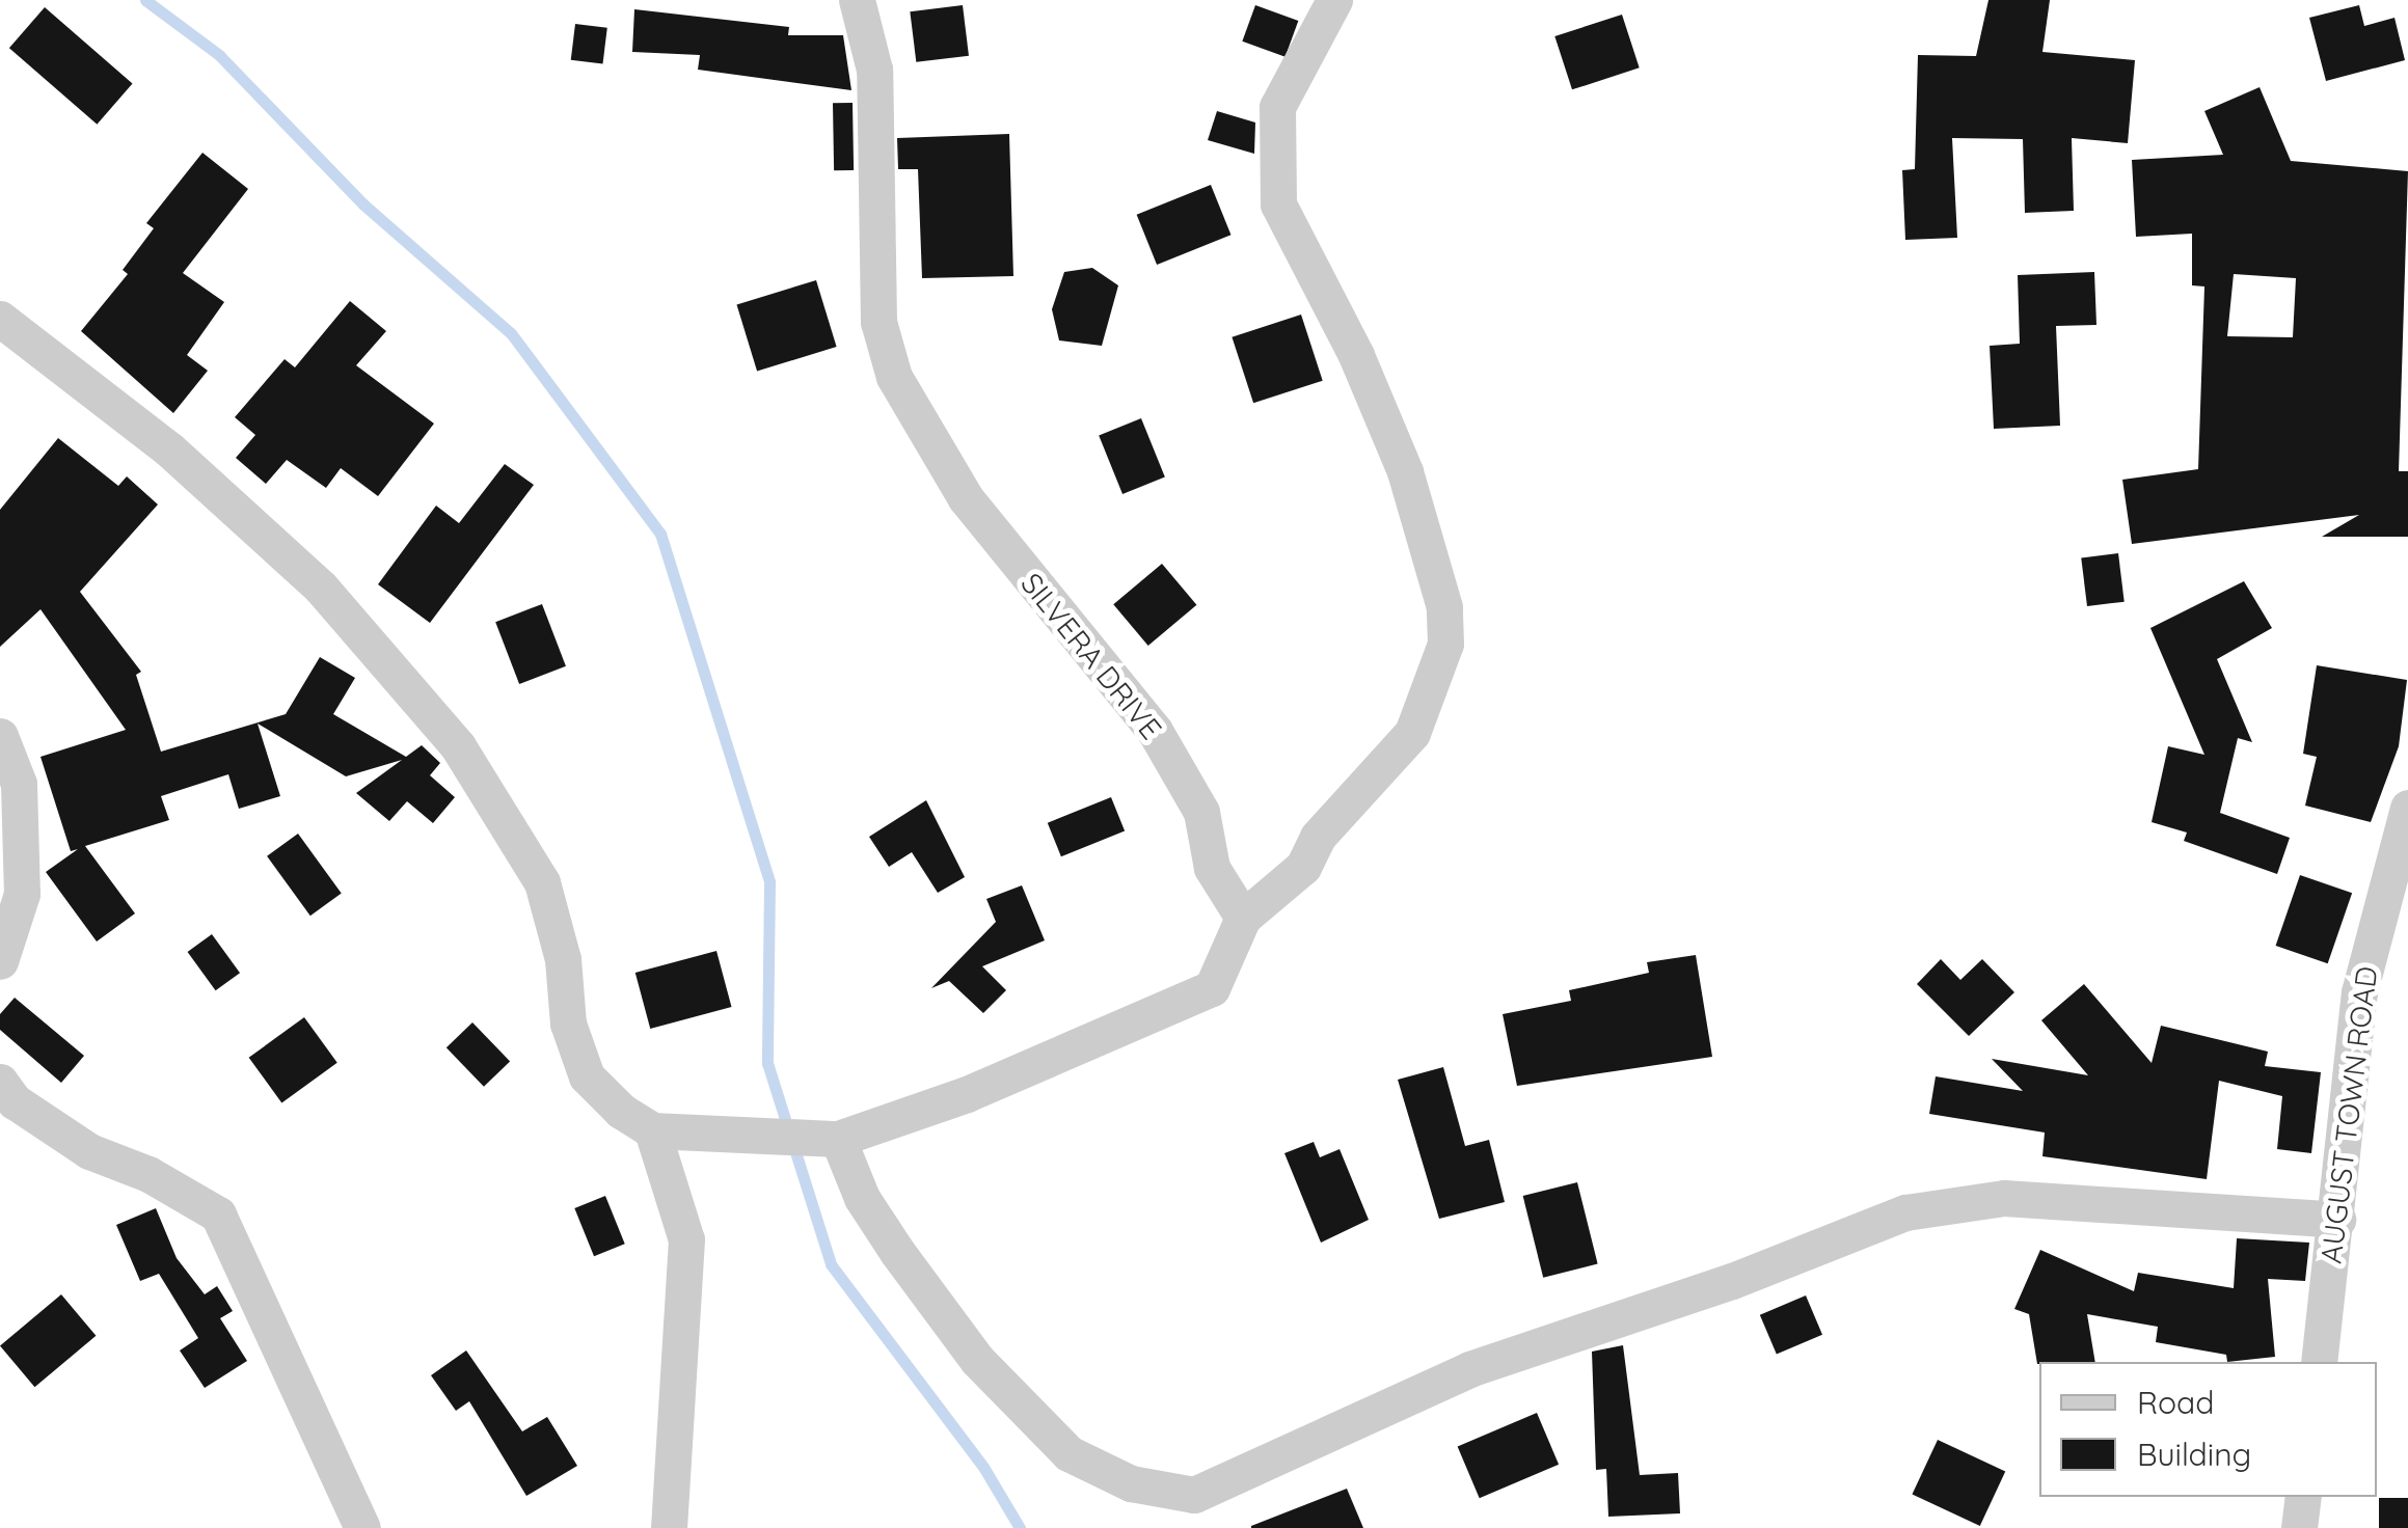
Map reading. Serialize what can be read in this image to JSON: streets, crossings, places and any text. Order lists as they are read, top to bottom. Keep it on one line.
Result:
{"streets":{"street":["SILVERA DRIVE","AUGUST TOWN ROAD"]},"legend":["Road","Building"]}
